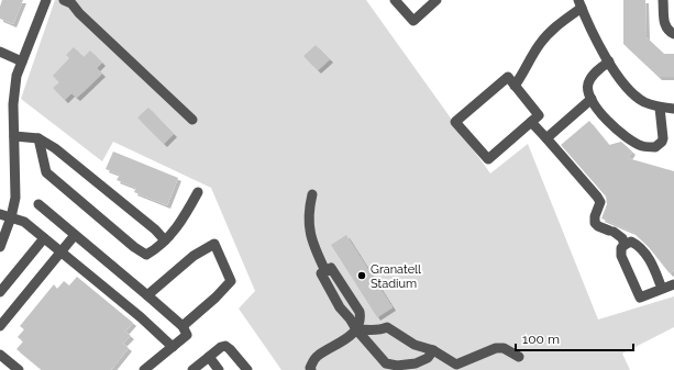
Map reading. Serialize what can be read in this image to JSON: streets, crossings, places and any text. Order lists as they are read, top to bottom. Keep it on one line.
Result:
{"places":["Granatell Stadium"],"scale_bar":"100 m"}
